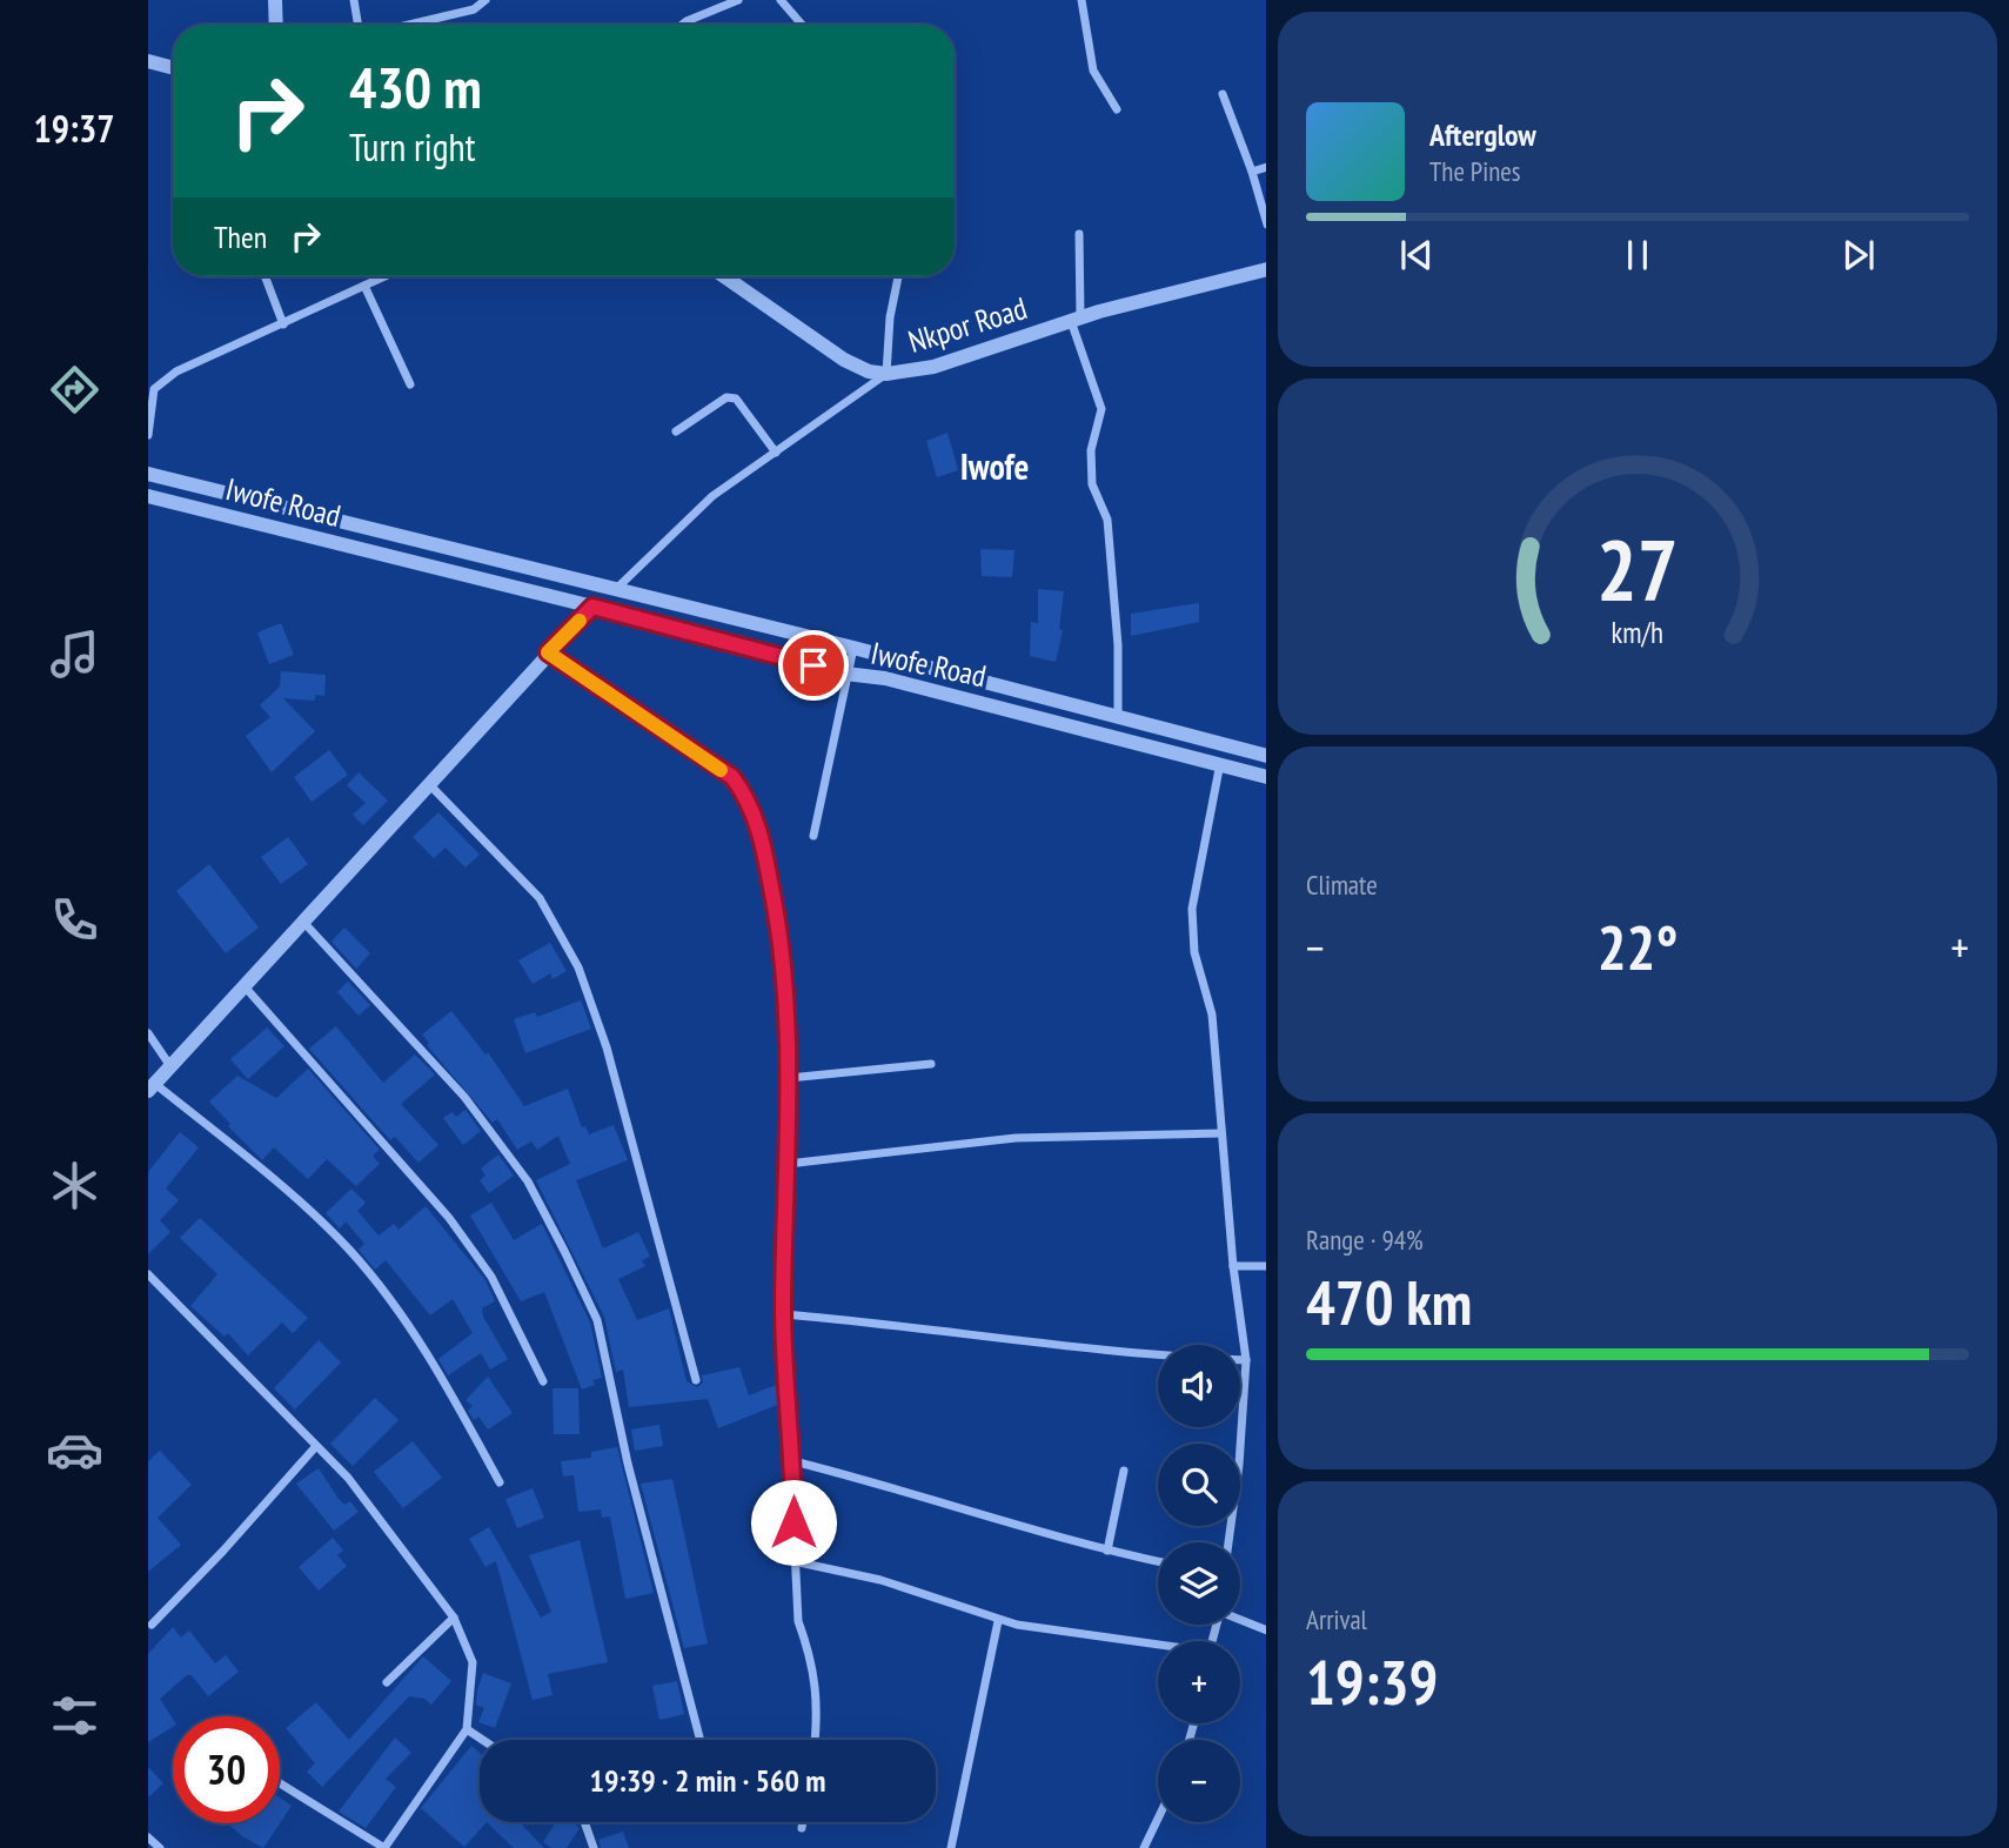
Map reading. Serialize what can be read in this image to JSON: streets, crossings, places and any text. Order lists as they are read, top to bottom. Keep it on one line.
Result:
{"streets":{"street":["Nkpor Road","Iwofe Road"]},"districts":["Iwofe"],"page":{"tabs":"19:37","turn":["430 m","Turn right"],"song":["Afterglow","The Pines"],"then":"Then","tile":["Climate",["Range · 94%","470 km"],["Arrival","19:39"]],"heat":["−","22°","+"],"map_buttons":["+","−"],"limit":"30","trip":"19:39 · 2 min · 560 m","gauge":["27","km/h"]}}
